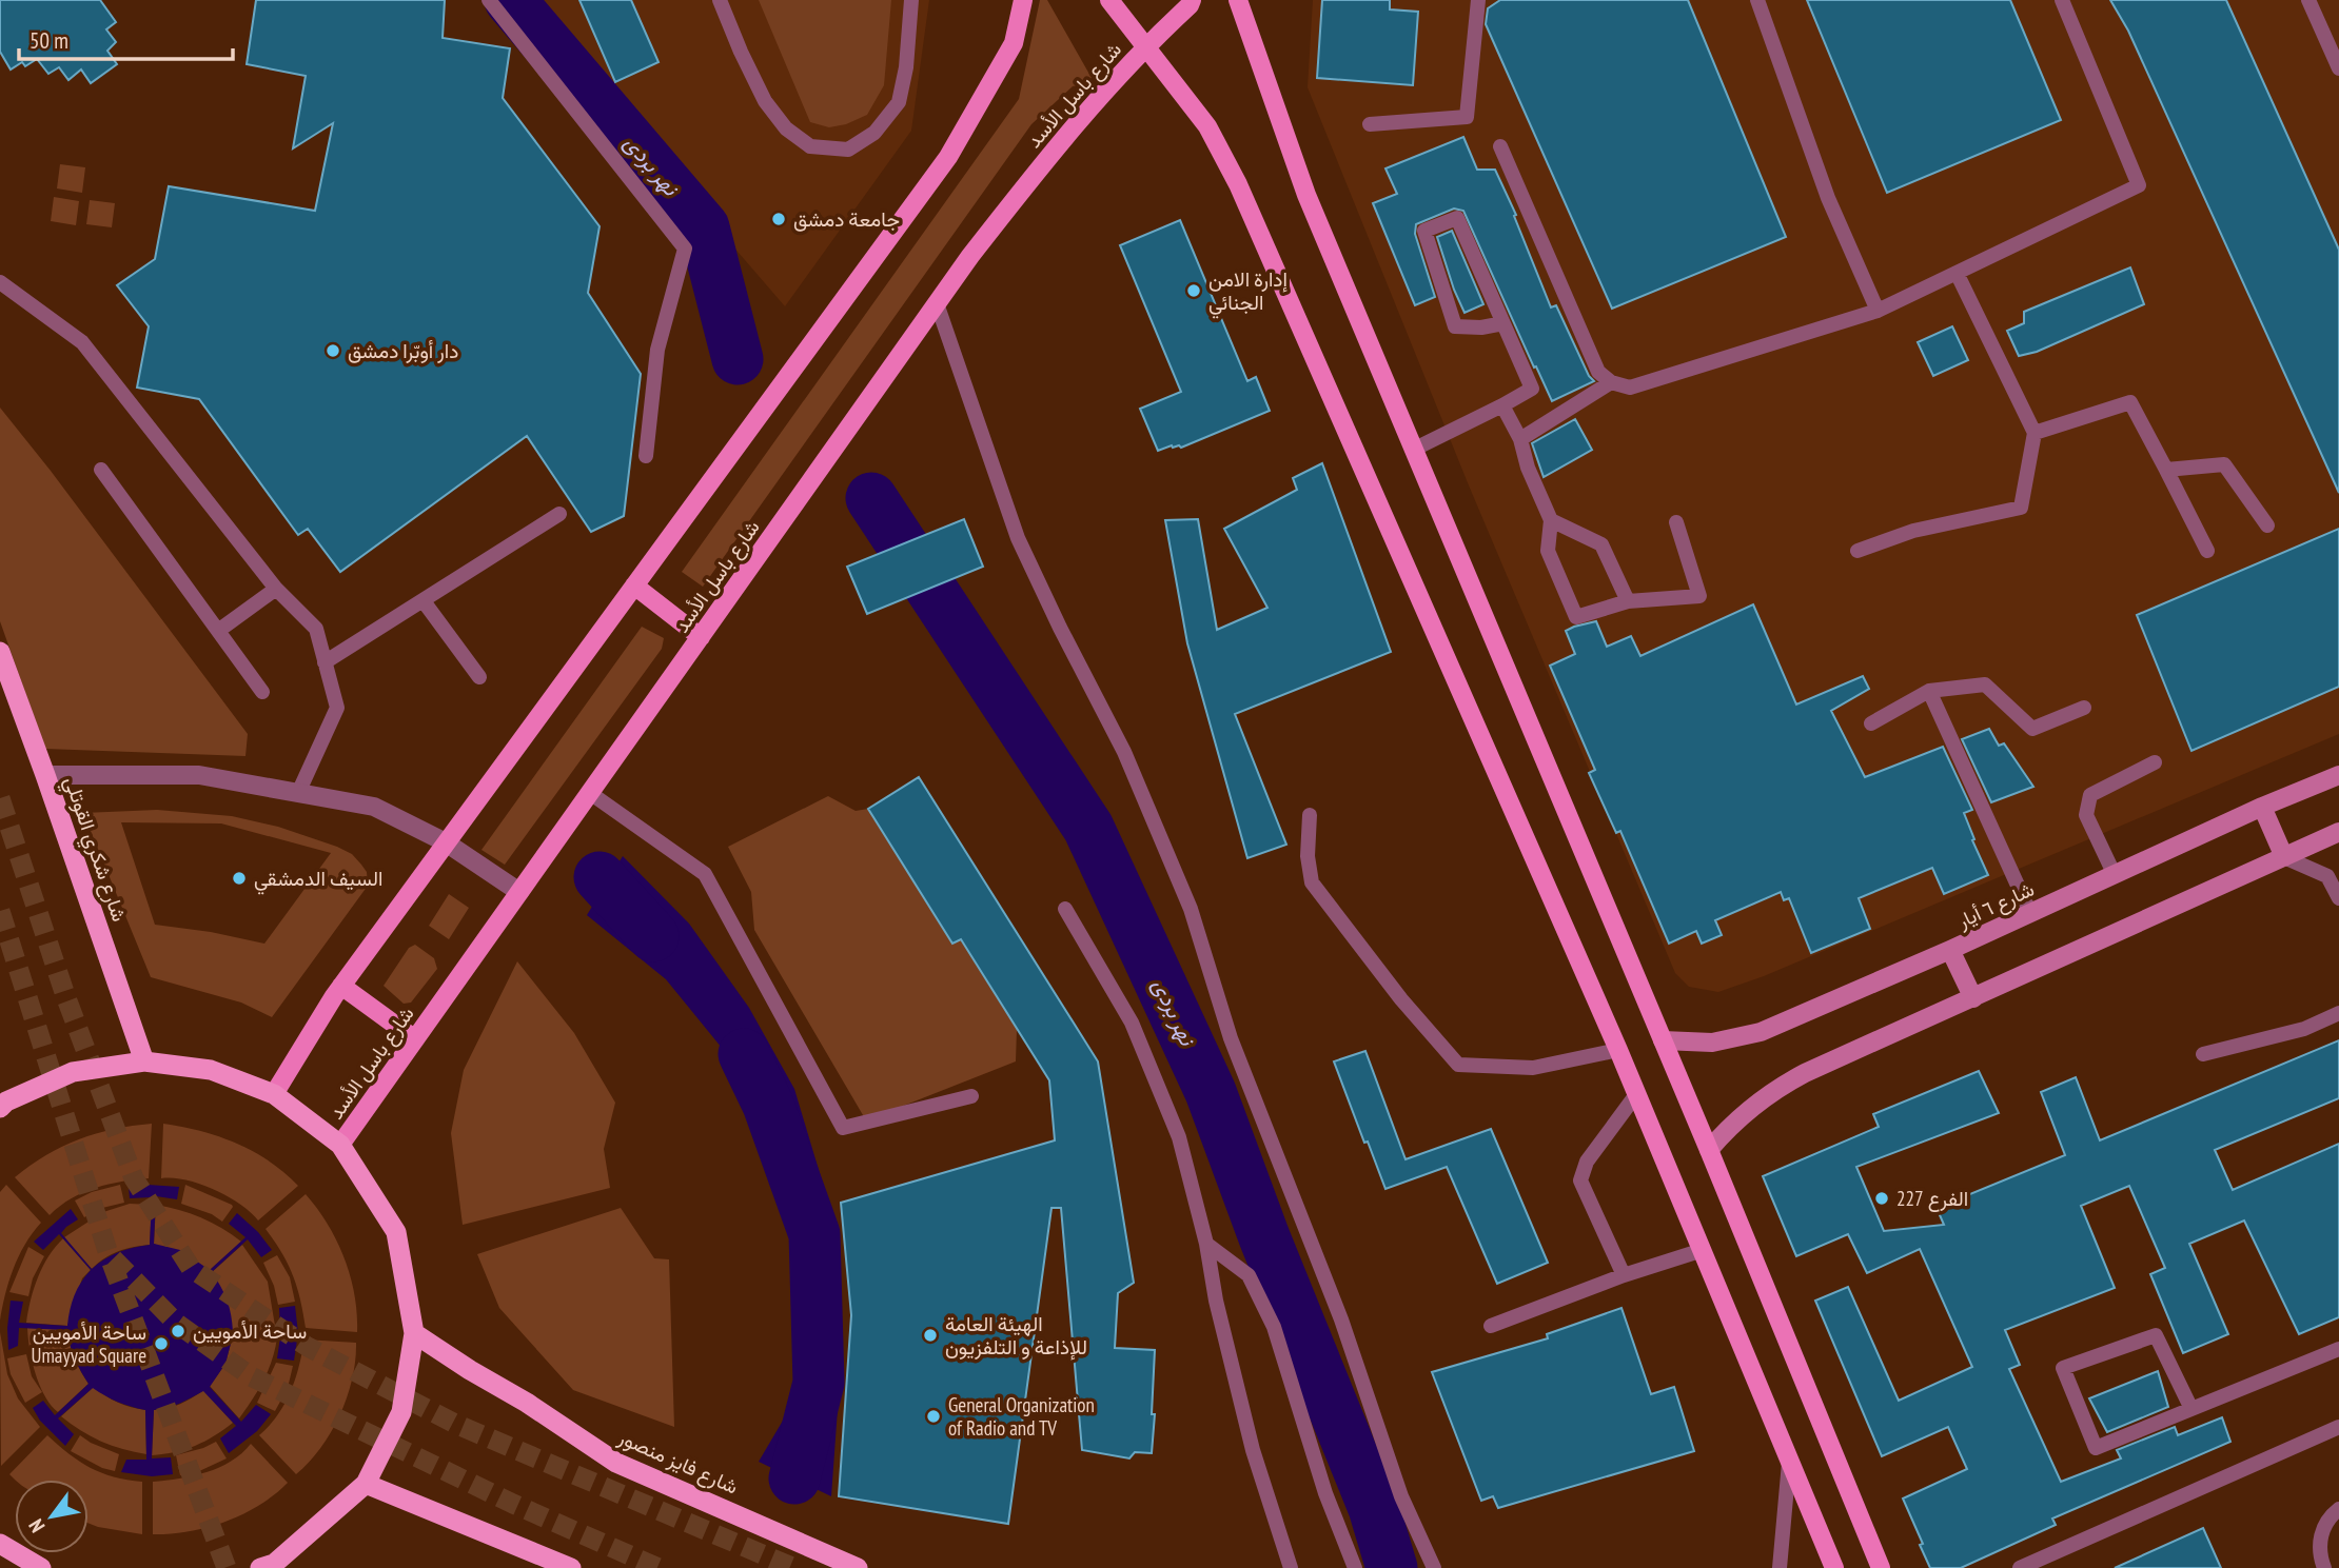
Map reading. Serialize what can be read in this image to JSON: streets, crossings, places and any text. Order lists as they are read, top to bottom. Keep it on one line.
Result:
{"streets":{"highway":["شارع شكري القوتلي","شارع فايز منصور"],"main road":["شارع باسل الأسد","شارع ٦ أيار"]},"water":["نهر بردى"],"places":["جامعة دمشق","إدارة الامن الجنائي","دار أوبّرا دمشق","السيف الدمشقي","الفرع 227","ساحة الأمويين","الهيئة العامة للإذاعة و التلفزيون","ساحة الأمويين Umayyad Square","General Organization of Radio and TV"],"scale_bar":"50 m","north":"bottom left"}
